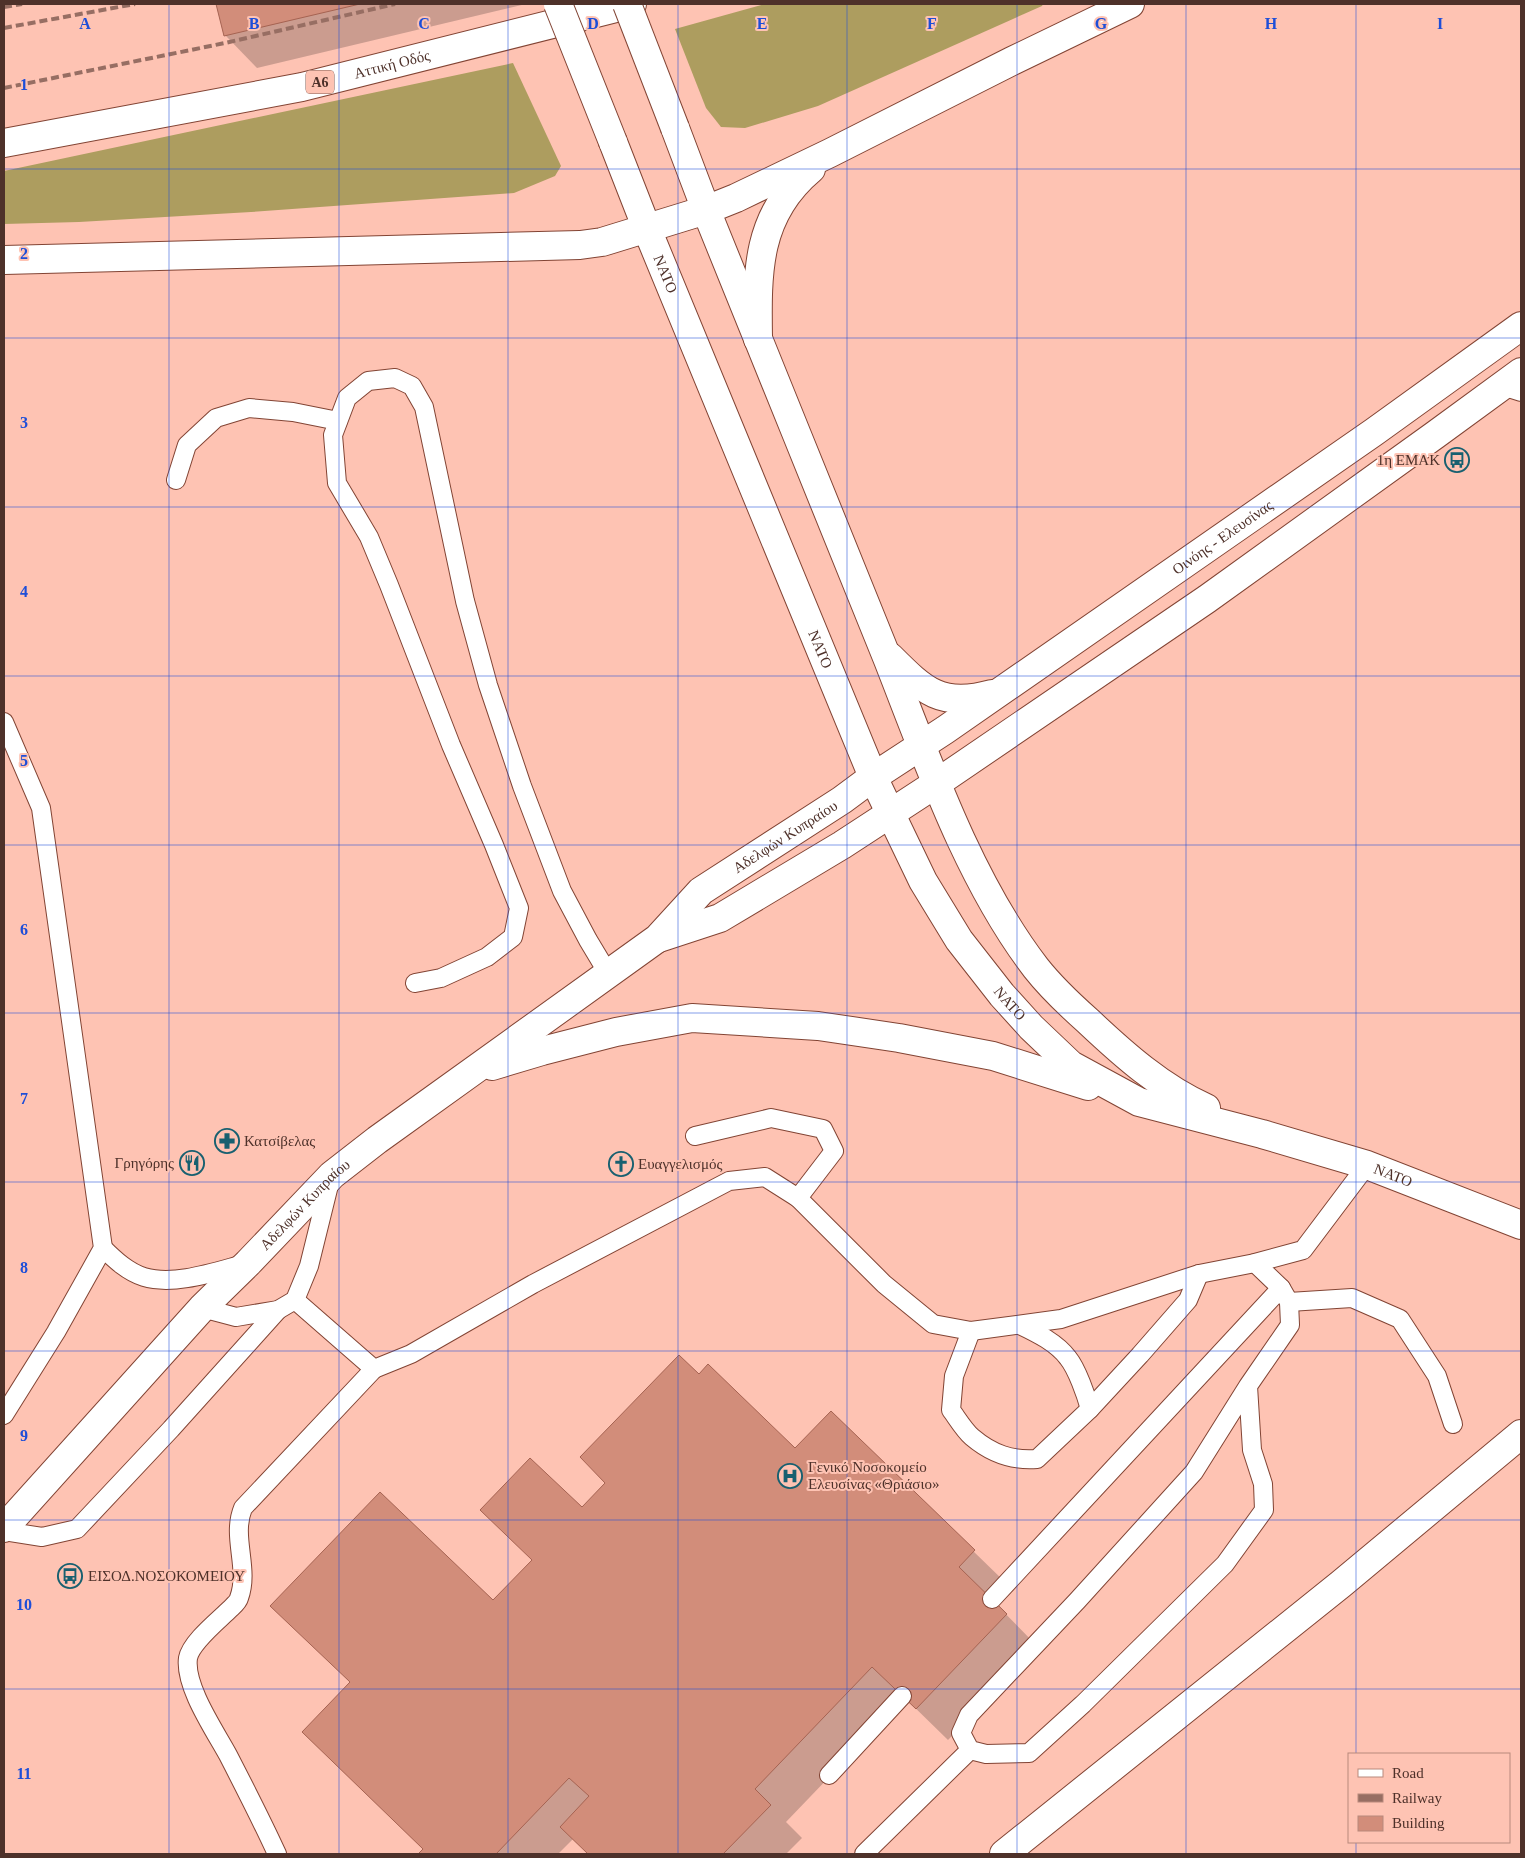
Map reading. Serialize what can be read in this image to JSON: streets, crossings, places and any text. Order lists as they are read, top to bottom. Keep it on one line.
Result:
{"streets":{"main road":["Αττική Οδός","Α6","ΝΑΤΟ","Οινόης - Ελευσίνας","Αδελφών Κυπραίου"]},"crossings":[["ΝΑΤΟ","Οινόης - Ελευσίνας"],["ΝΑΤΟ","Αδελφών Κυπραίου"],["Οινόης - Ελευσίνας","Αδελφών Κυπραίου"]],"places":{"bus stop":["1η ΕΜΑΚ","ΕΙΣΟΔ.ΝΟΣΟΚΟΜΕΙΟΥ"],"pharmacy":["Κατσίβελας"],"restaurant":["Γρηγόρης"],"church":["Ευαγγελισμός"],"hospital":["Γενικό Νοσοκομείο Ελευσίνας «Θριάσιο»"]},"legend":["Road","Railway","Building"],"grid":{"columns":["A","B","C","D","E","F","G","H","I"],"rows":["1","2","3","4","5","6","7","8","9","10","11"]}}
